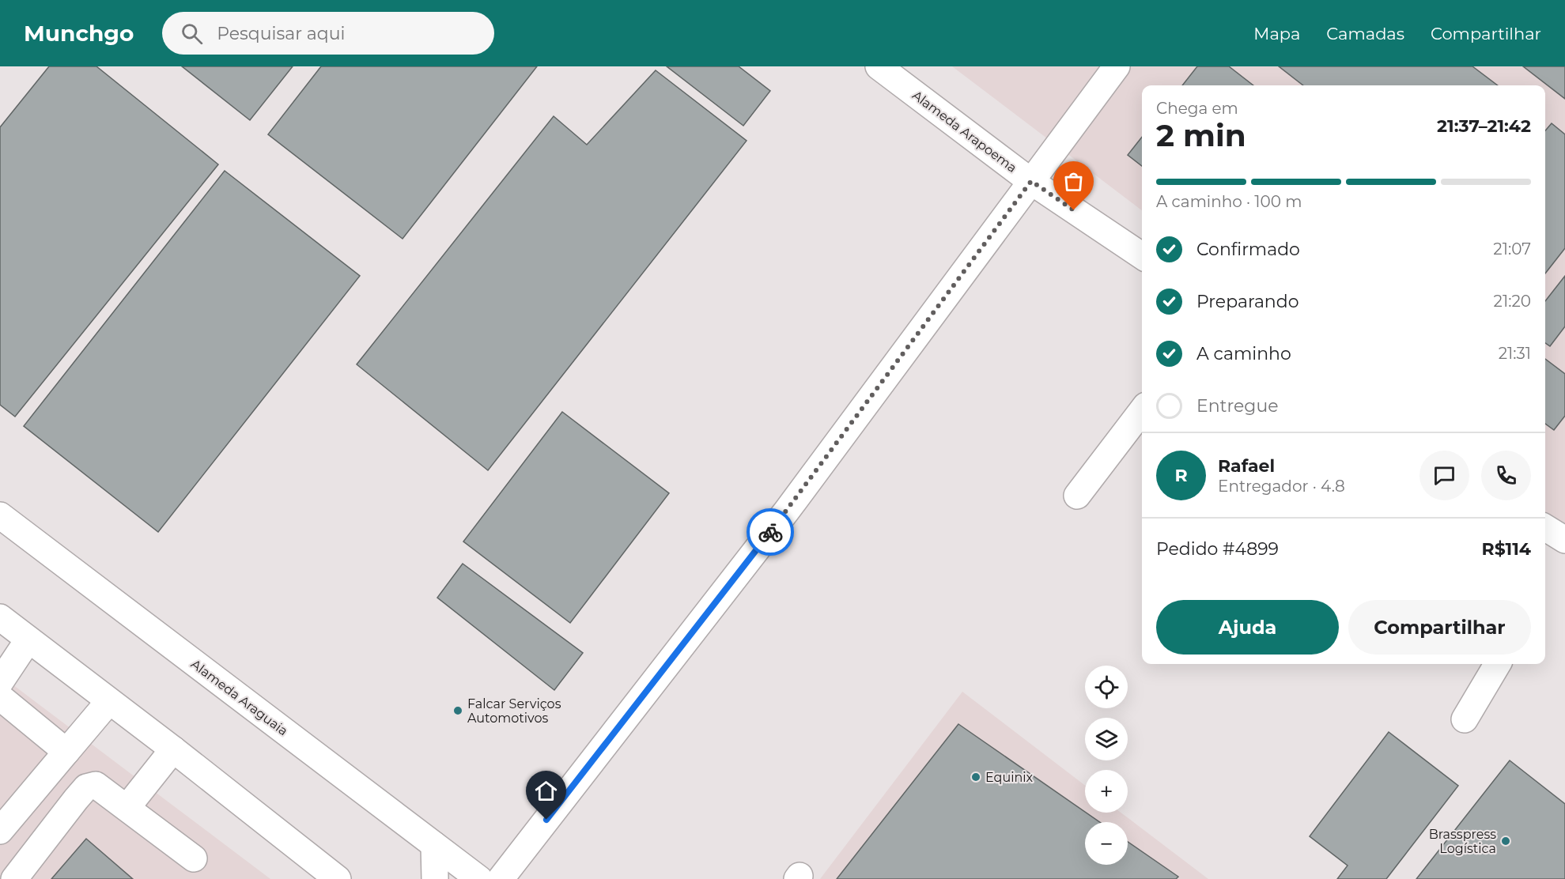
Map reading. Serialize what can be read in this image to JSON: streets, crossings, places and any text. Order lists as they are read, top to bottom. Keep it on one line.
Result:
{"streets":{"street":["Alameda Arapoema","Alameda Araguaia"]},"places":["Falcar Serviços Automotivos","Equinix","Brasspress Logística"],"page":{"header":"Munchgo","search":"Pesquisar aqui","nav":["Mapa","Camadas","Compartilhar"],"heading":["2 min","Chega em","21:37–21:42"],"panel":["Rafael","Entregador · 4.8","Pedido #4899","R$114"],"bar":"A caminho · 100 m","list":[["Confirmado","21:07"],["Preparando","21:20"],["A caminho","21:31"],"Entregue"],"round":"R","buttons":["Ajuda","Compartilhar"],"map_buttons":["+","−"]}}
